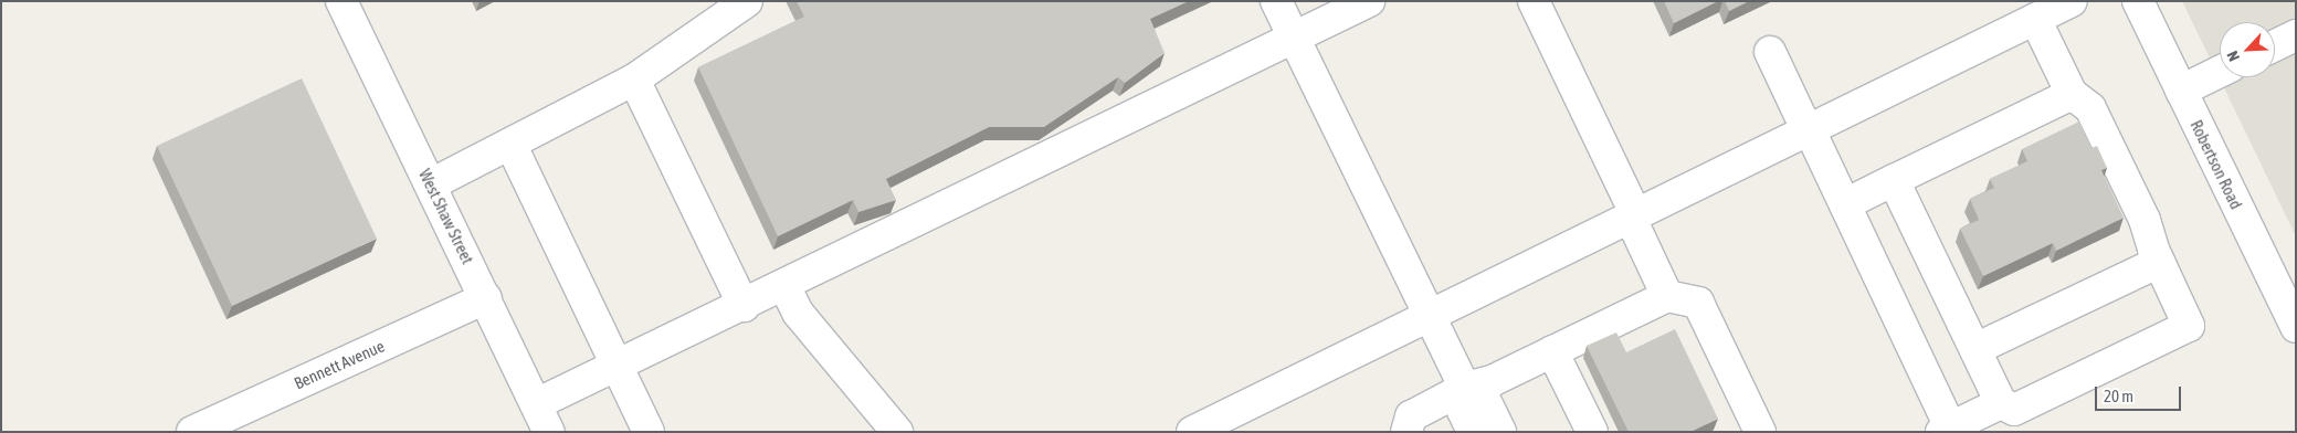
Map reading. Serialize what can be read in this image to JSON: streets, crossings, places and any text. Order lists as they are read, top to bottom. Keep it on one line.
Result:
{"streets":{"street":["Robertson Road","West Shaw Street","Bennett Avenue"]},"crossings":[["West Shaw Street","Bennett Avenue"]],"scale_bar":"20 m","north":"bottom left"}
